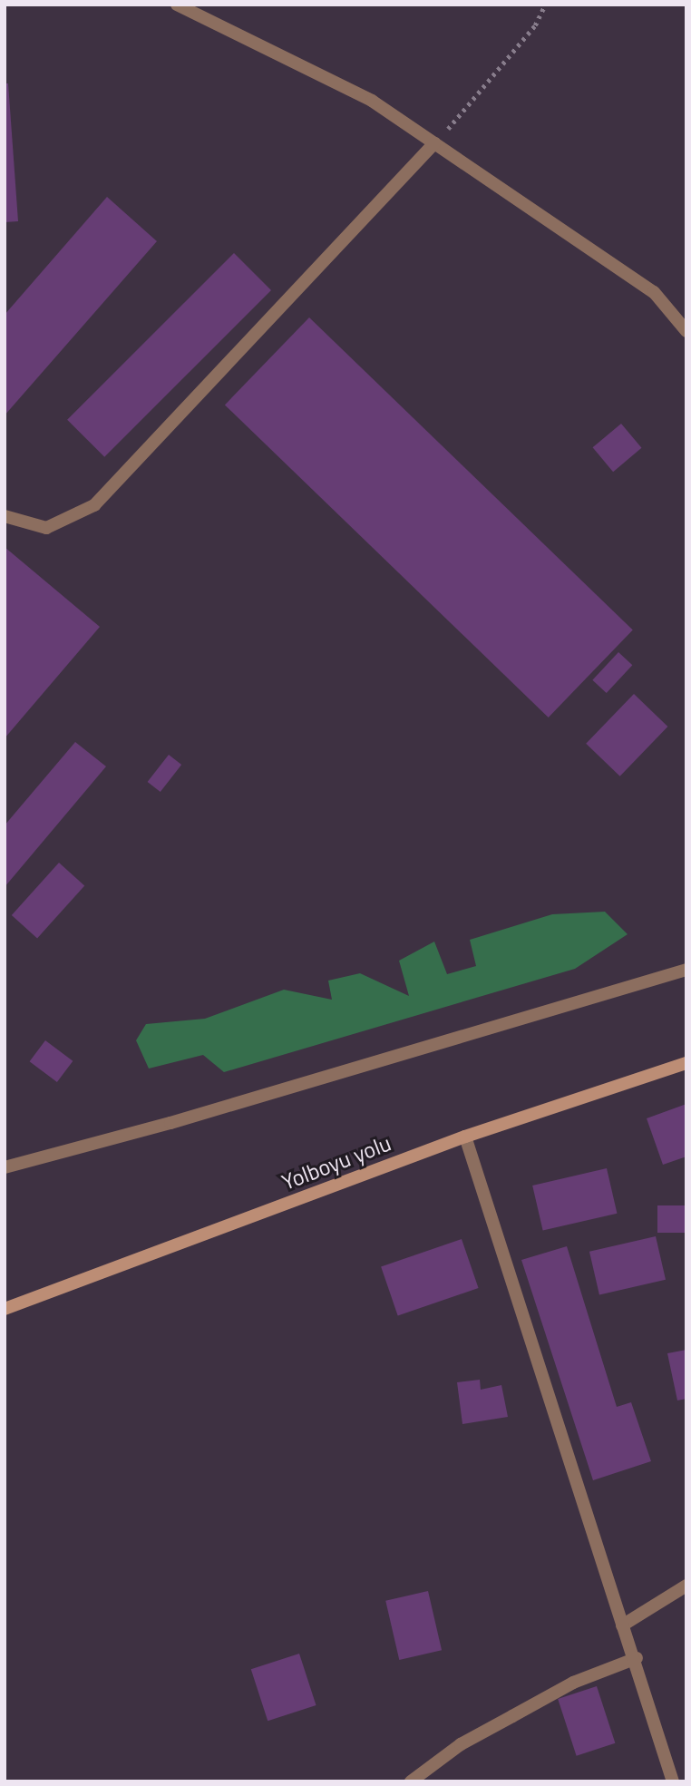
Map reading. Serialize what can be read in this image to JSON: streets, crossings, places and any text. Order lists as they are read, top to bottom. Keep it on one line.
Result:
{"streets":{"main road":["Yolboyu yolu"]}}
